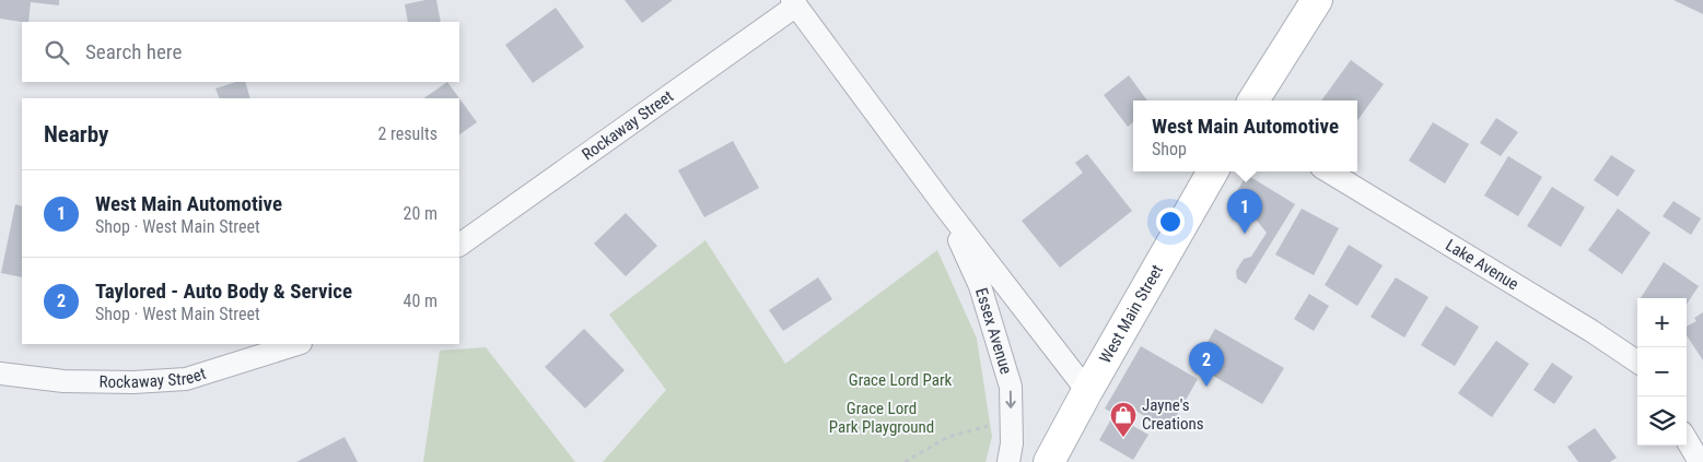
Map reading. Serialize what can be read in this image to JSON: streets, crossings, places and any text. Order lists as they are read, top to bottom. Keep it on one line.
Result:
{"streets":{"street":["Rockaway Street","Lake Avenue","West Main Street","Essex Avenue"]},"crossings":[["Rockaway Street","Essex Avenue"],["West Main Street","Essex Avenue"]],"parks":["Grace Lord Park","Grace Lord Park Playground"],"places":{"shop":["Jayne's Creations"]},"page":{"search":"Search here","heading":["Nearby","2 results"],"popup":["West Main Automotive","Shop"],"list":[{"mark":"1","name":"West Main Automotive","note":"Shop · West Main Street","value":"20 m"},{"mark":"2","name":"Taylored - Auto Body & Service","note":"Shop · West Main Street","value":"40 m"}],"pins":["1","2"],"map_buttons":["+","−"]}}
